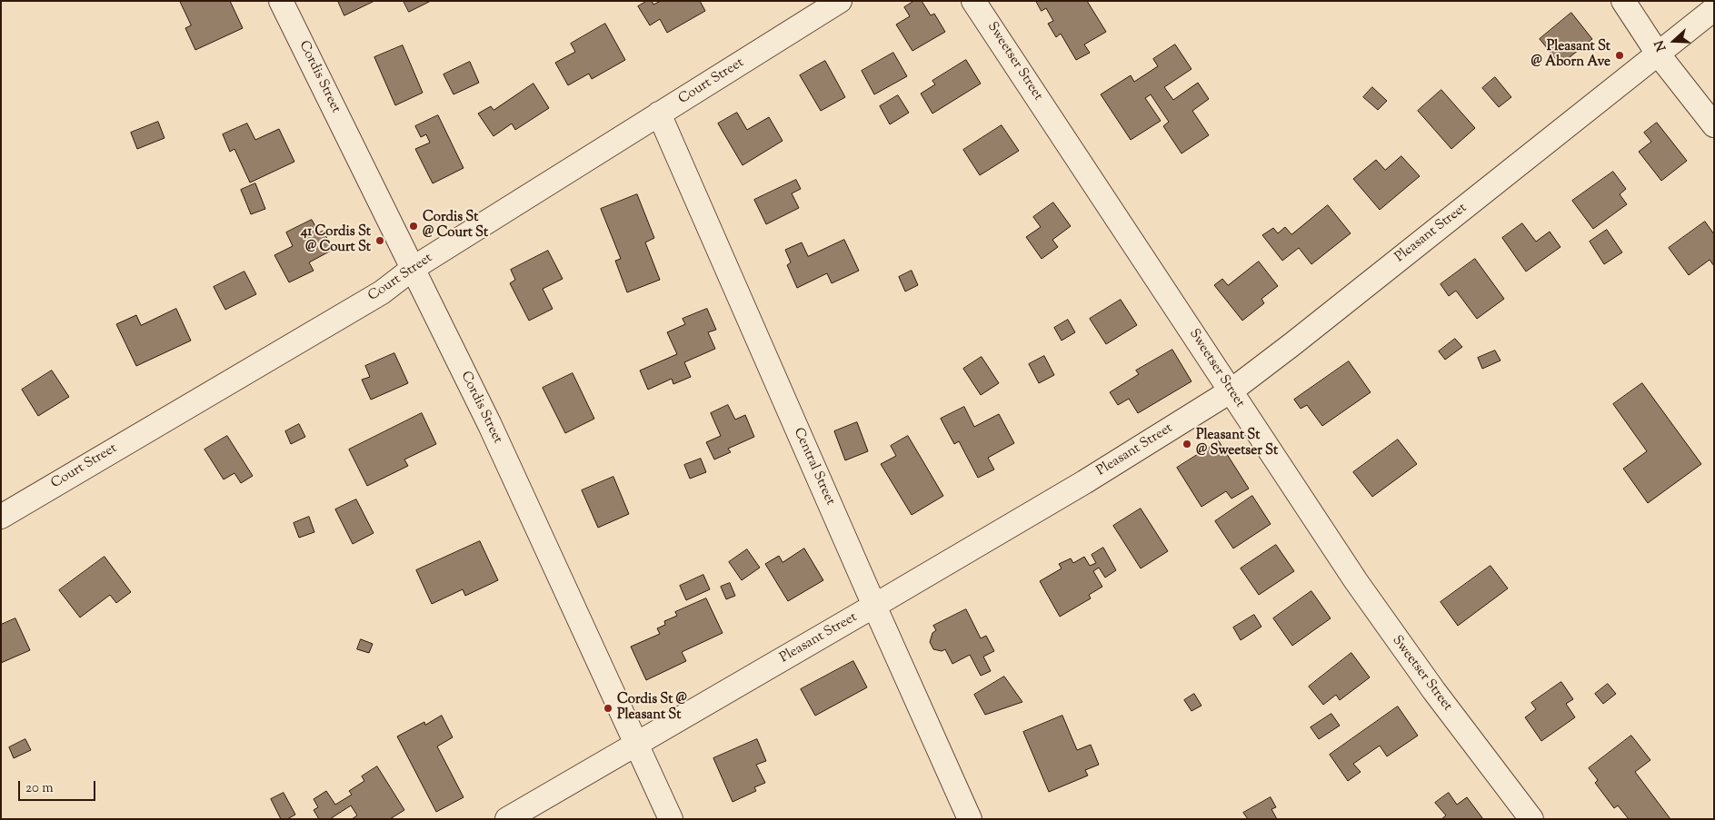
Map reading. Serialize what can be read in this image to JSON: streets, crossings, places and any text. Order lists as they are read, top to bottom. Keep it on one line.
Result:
{"streets":{"street":["Sweetser Street","Cordis Street","Court Street","Pleasant Street","Central Street"]},"crossings":[["Sweetser Street","Pleasant Street"],["Cordis Street","Court Street"],["Cordis Street","Pleasant Street"],["Court Street","Central Street"],["Pleasant Street","Central Street"]],"places":["Pleasant St @ Aborn Ave","Cordis St @ Court St","41 Cordis St @ Court St","Pleasant St @ Sweetser St","Cordis St @ Pleasant St"],"scale_bar":"20 m","north":"left"}
